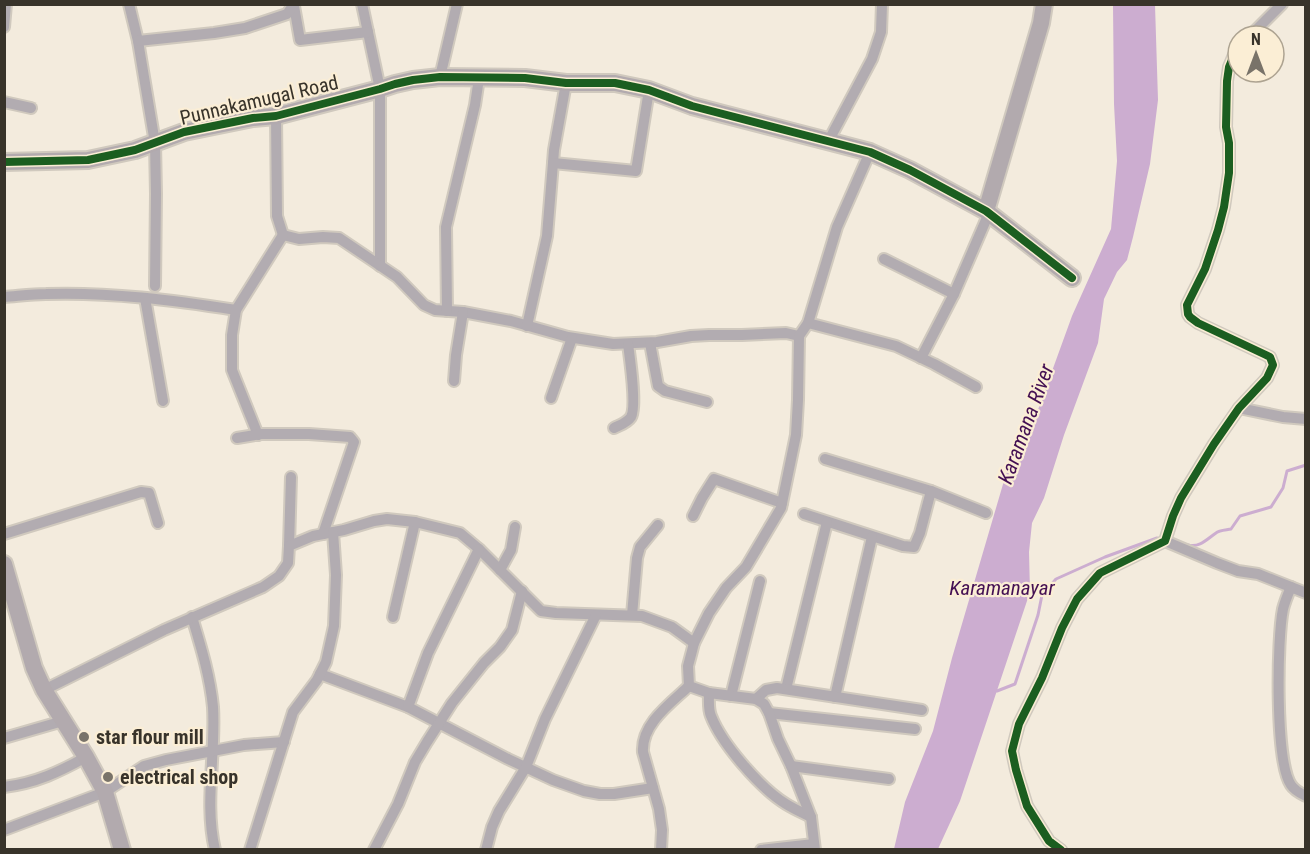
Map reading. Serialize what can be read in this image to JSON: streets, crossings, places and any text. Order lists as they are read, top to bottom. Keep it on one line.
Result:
{"streets":{"street":["Punnakamugal Road"]},"water":["Karamana River","Karamanayar"],"places":["star flour mill","electrical shop"],"north":"top"}
